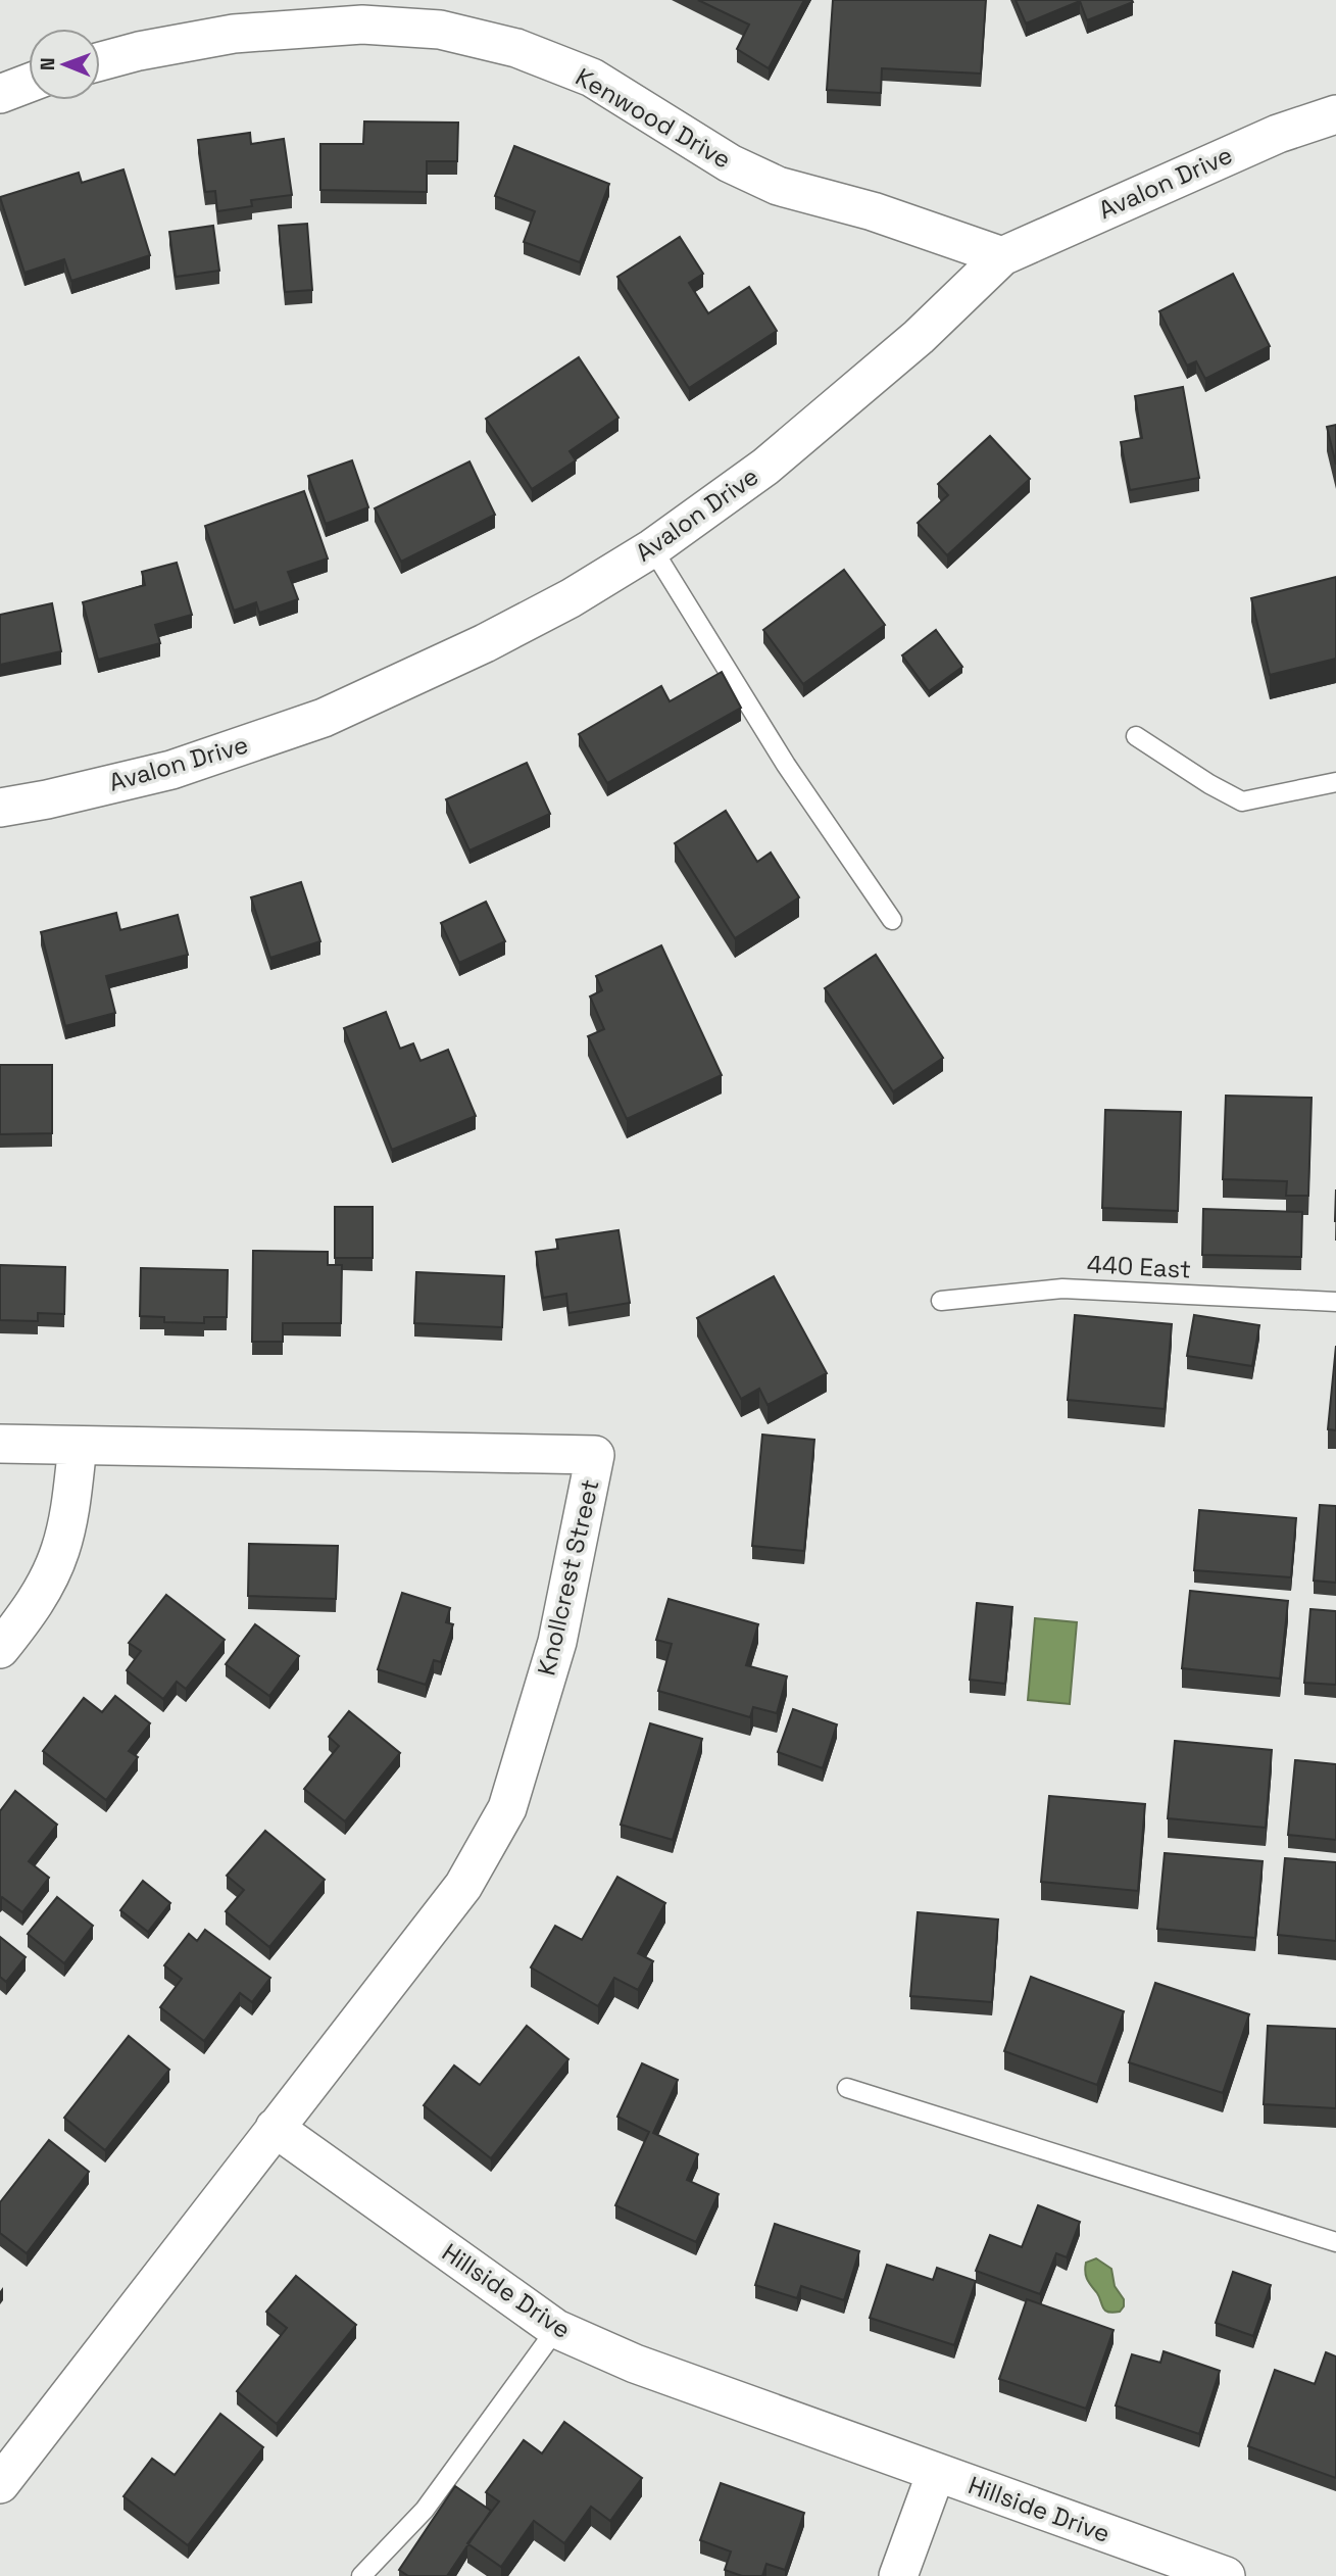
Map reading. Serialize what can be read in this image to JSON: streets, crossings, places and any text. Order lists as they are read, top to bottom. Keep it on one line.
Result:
{"streets":{"street":["Kenwood Drive","Avalon Drive","Knollcrest Street","Hillside Drive"],"lane":["440 East"]},"crossings":[["Kenwood Drive","Avalon Drive"],["Knollcrest Street","Hillside Drive"]],"north":"left"}
